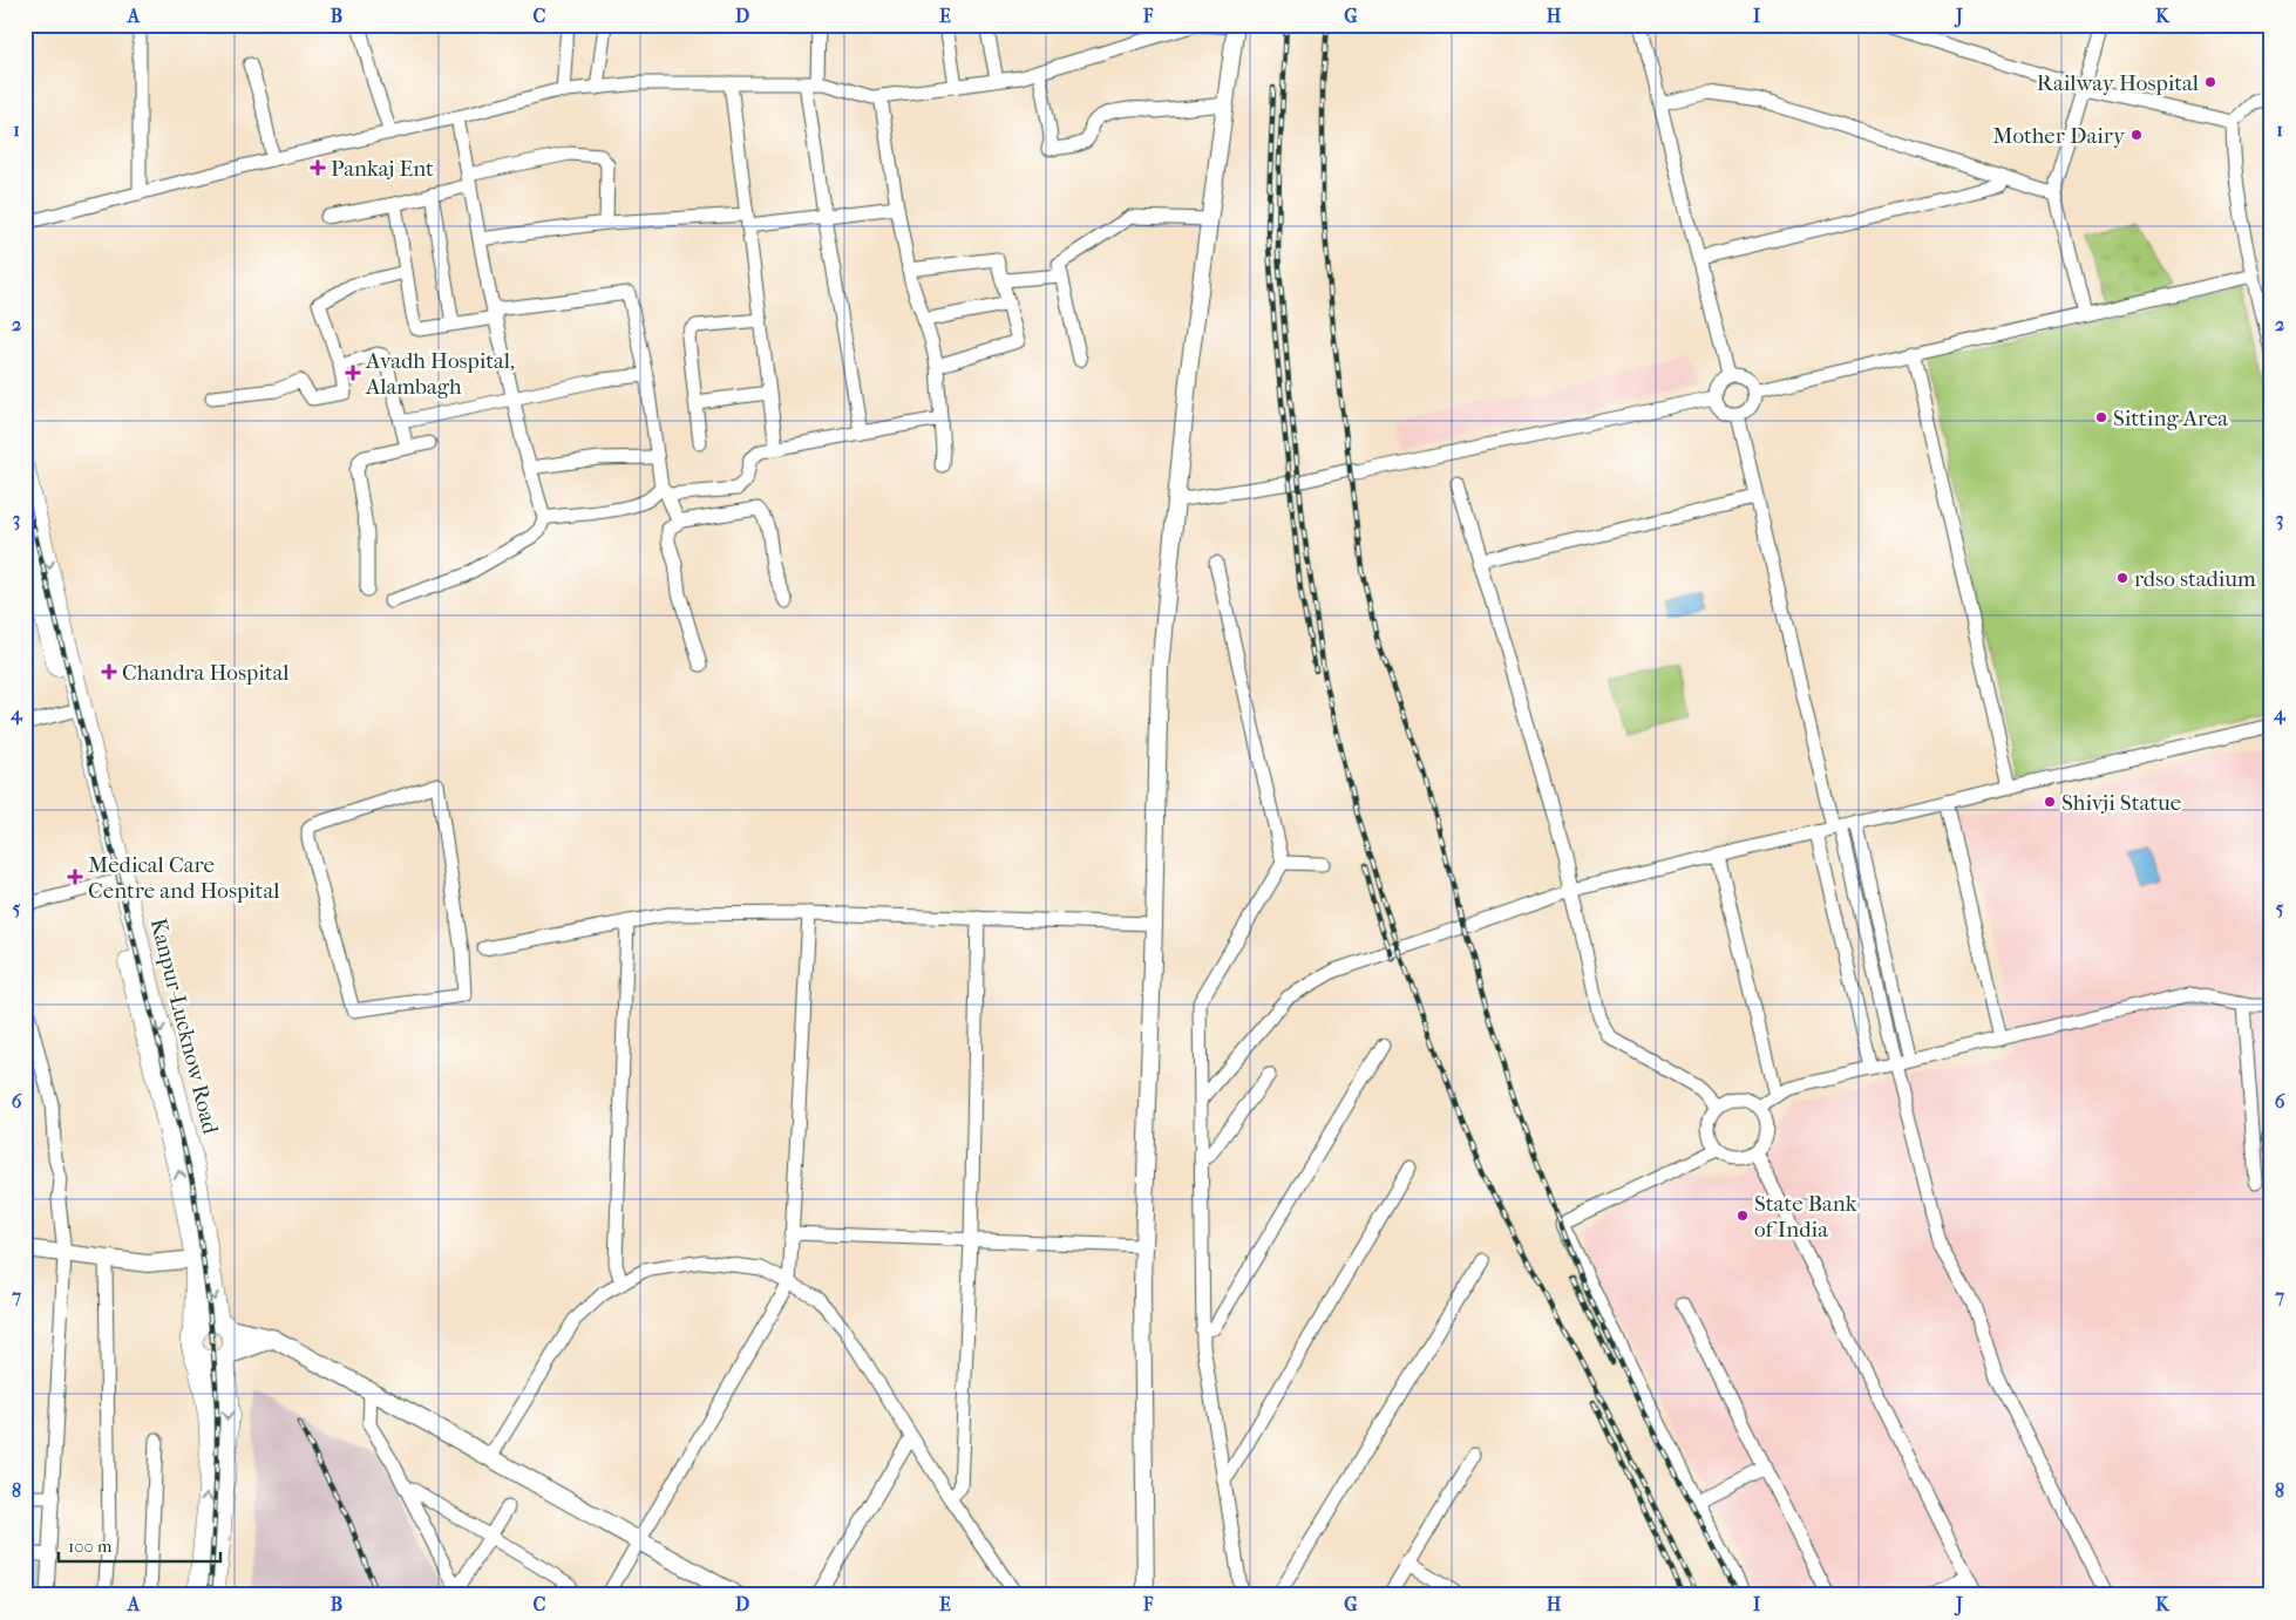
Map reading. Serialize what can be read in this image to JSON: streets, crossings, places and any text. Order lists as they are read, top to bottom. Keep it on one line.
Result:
{"streets":{"main road":["Kanpur-Lucknow Road"]},"places":{"other":["Railway Hospital","Mother Dairy","Sitting Area","rdso stadium","Shivji Statue","State Bank of India"],"health":["Pankaj Ent","Avadh Hospital, Alambagh","Chandra Hospital","Medical Care Centre and Hospital"]},"scale_bar":"100 m","grid":{"columns":["A","B","C","D","E","F","G","H","I","J","K"],"rows":["1","2","3","4","5","6","7","8"]}}
